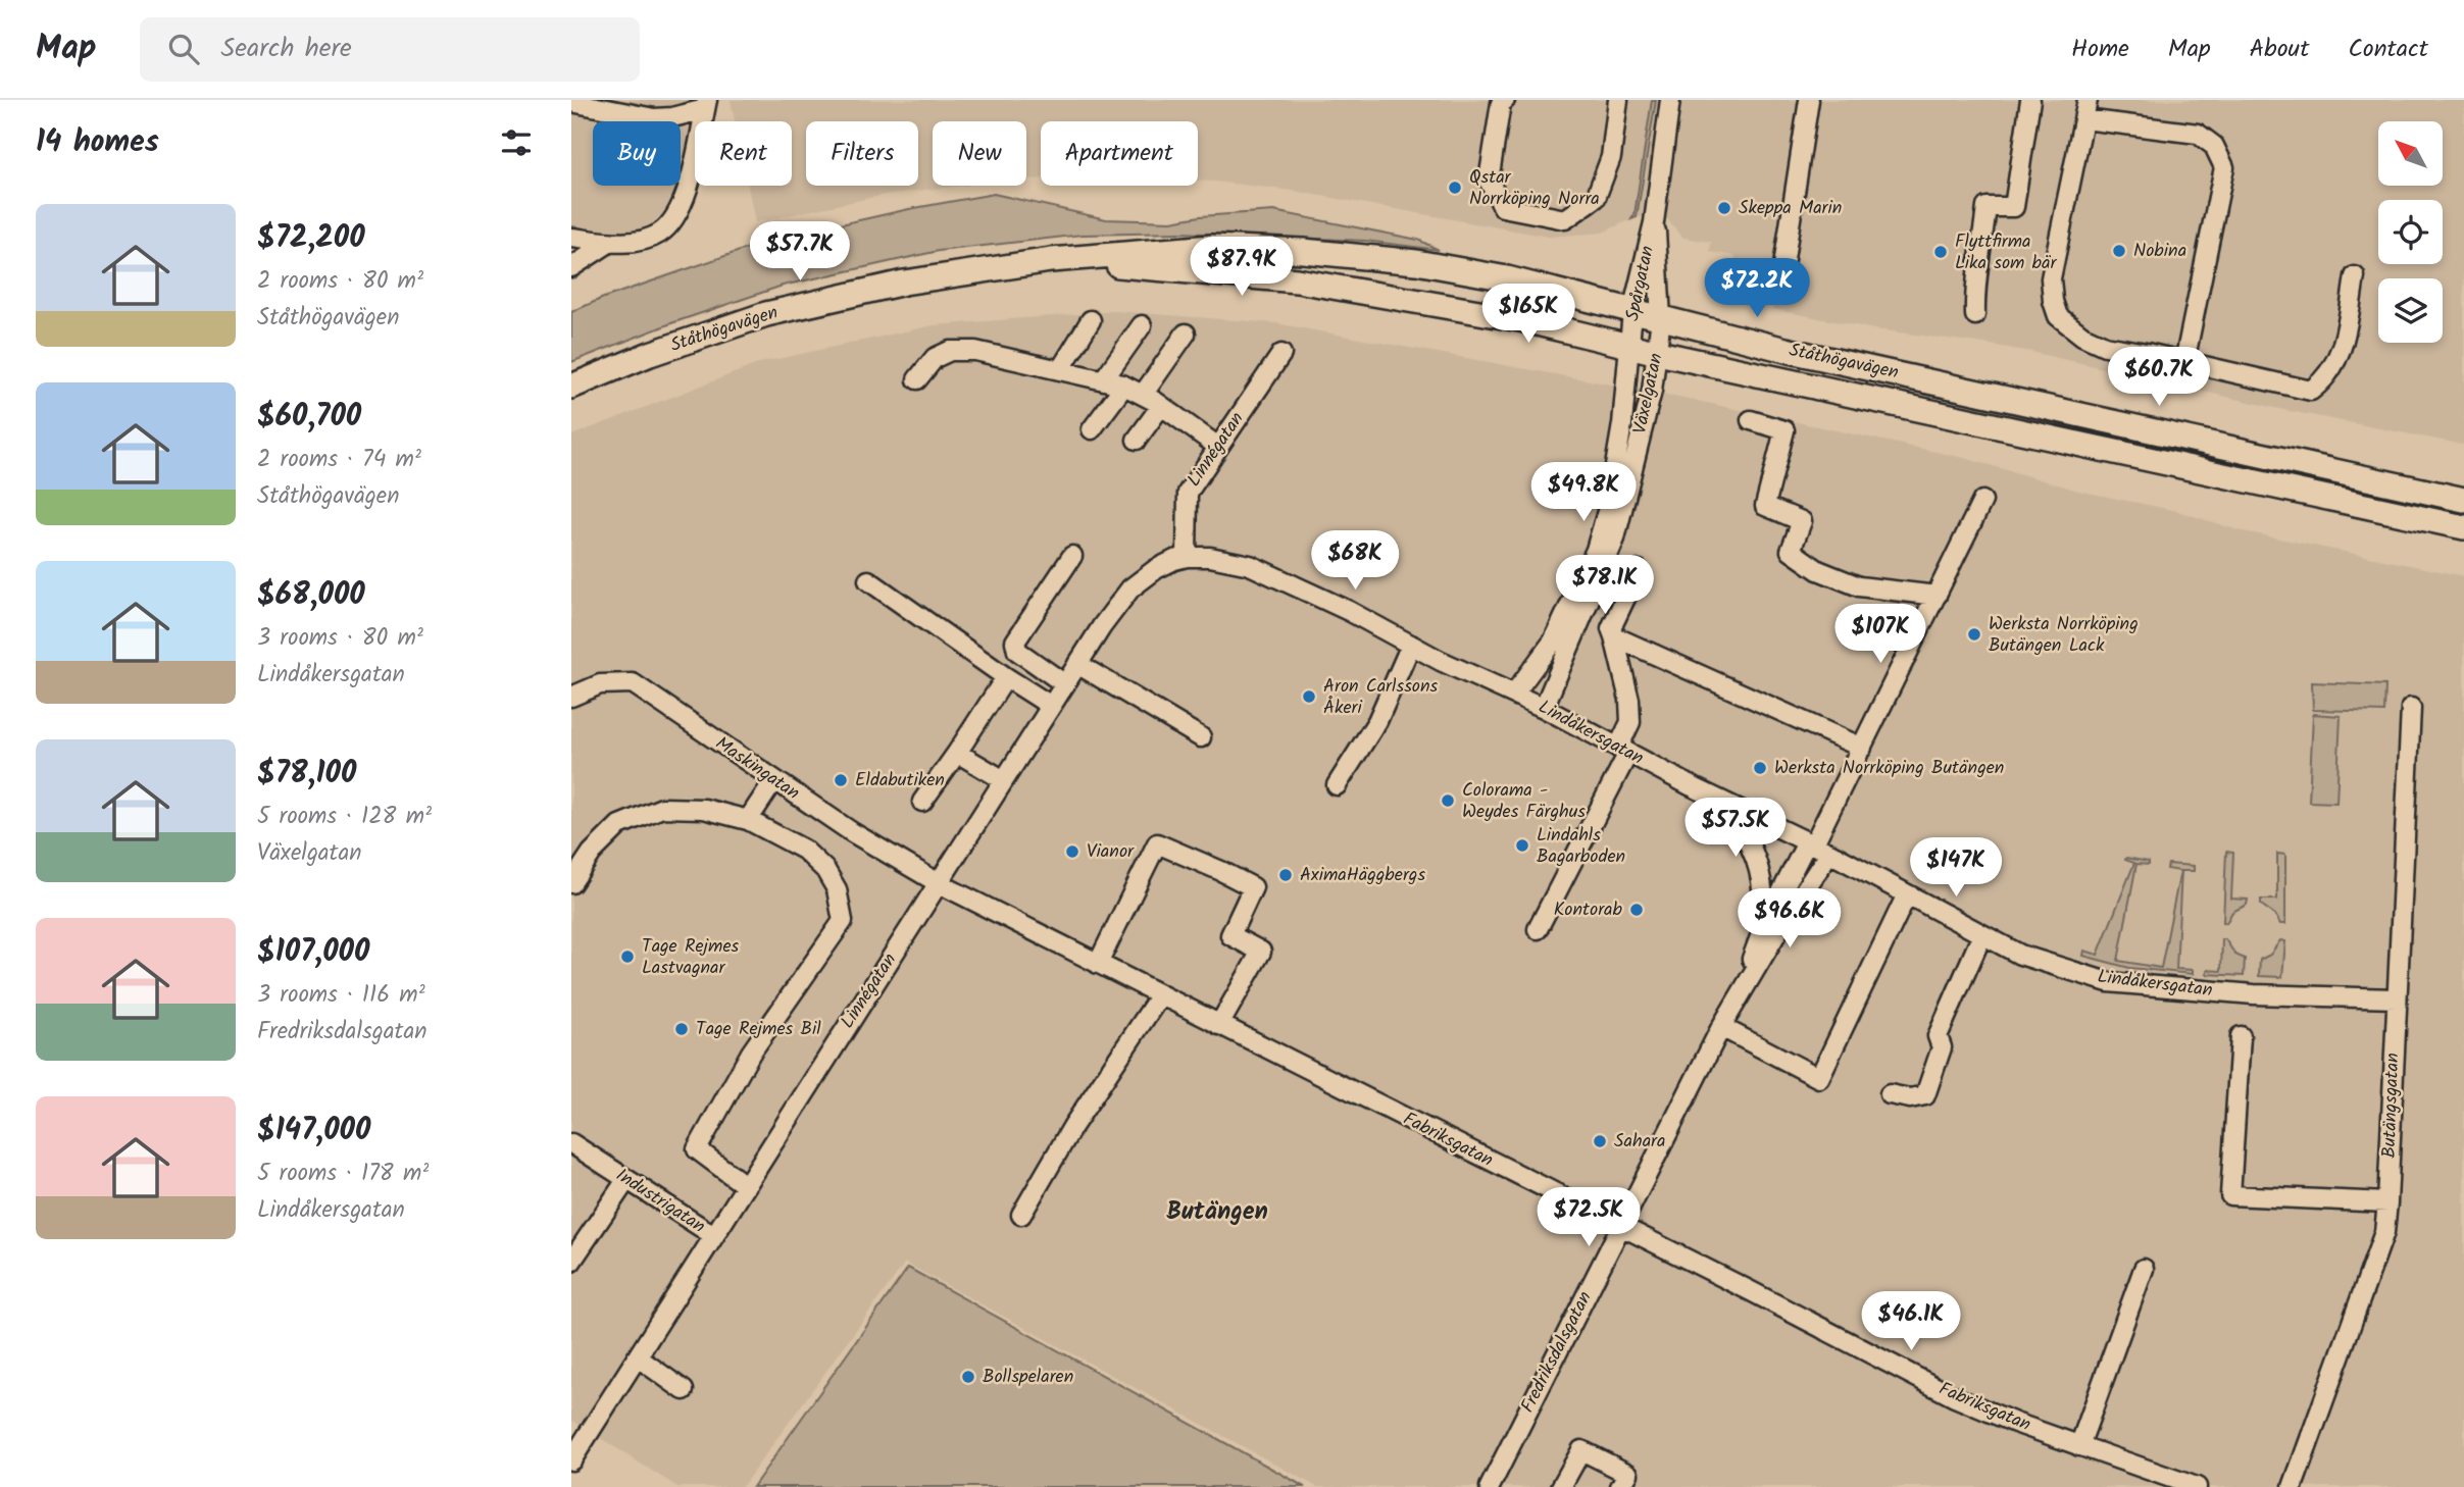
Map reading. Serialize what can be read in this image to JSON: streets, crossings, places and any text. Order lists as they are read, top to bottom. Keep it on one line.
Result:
{"streets":{"main road":["Ståthögavägen"],"street":["Spårgatan","Växelgatan","Linnégatan","Lindåkersgatan","Maskingatan","Butängsgatan","Fabriksgatan","Industrigatan","Fredriksdalsgatan"]},"crossings":[["Spårgatan","Ståthögavägen"],["Spårgatan","Växelgatan"],["Ståthögavägen","Växelgatan"],["Växelgatan","Lindåkersgatan"],["Linnégatan","Lindåkersgatan"],["Linnégatan","Maskingatan"],["Linnégatan","Fabriksgatan"],["Linnégatan","Industrigatan"],["Lindåkersgatan","Butängsgatan"],["Lindåkersgatan","Fredriksdalsgatan"],["Maskingatan","Fabriksgatan"],["Fabriksgatan","Fredriksdalsgatan"]],"districts":["Butängen"],"places":["Qstar Norrköping Norra","Skeppa Marin","Nobina","Flyttfirma Lika som bär","Werksta Norrköping Butängen Lack","Aron Carlssons Åkeri","Werksta Norrköping Butängen","Eldabutiken","Colorama - Weydes Färghus","Lindahls Bagarboden","Vianor","AximaHäggbergs","Kontorab","Tage Rejmes Lastvagnar","Tage Rejmes Bil","Sahara","Bollspelaren"],"north":"top left","page":{"header":"Map","search":"Search here","nav":["Home","Map","About","Contact"],"heading":"14 homes","chip":["Buy","Rent","Filters","New","Apartment"],"list":[{"name":"$72,200","note":"2 rooms · 80 m² · Ståthögavägen"},{"name":"$60,700","note":"2 rooms · 74 m² · Ståthögavägen"},{"name":"$68,000","note":"3 rooms · 80 m² · Lindåkersgatan"},{"name":"$78,100","note":"5 rooms · 128 m² · Växelgatan"},{"name":"$107,000","note":"3 rooms · 116 m² · Fredriksdalsgatan"},{"name":"$147,000","note":"5 rooms · 178 m² · Lindåkersgatan"}],"price":["$57.7K","$87.9K","$72.2K","$165K","$60.7K","$49.8K","$68K","$78.1K","$107K","$57.5K","$147K","$96.6K","$72.5K","$46.1K"]}}
